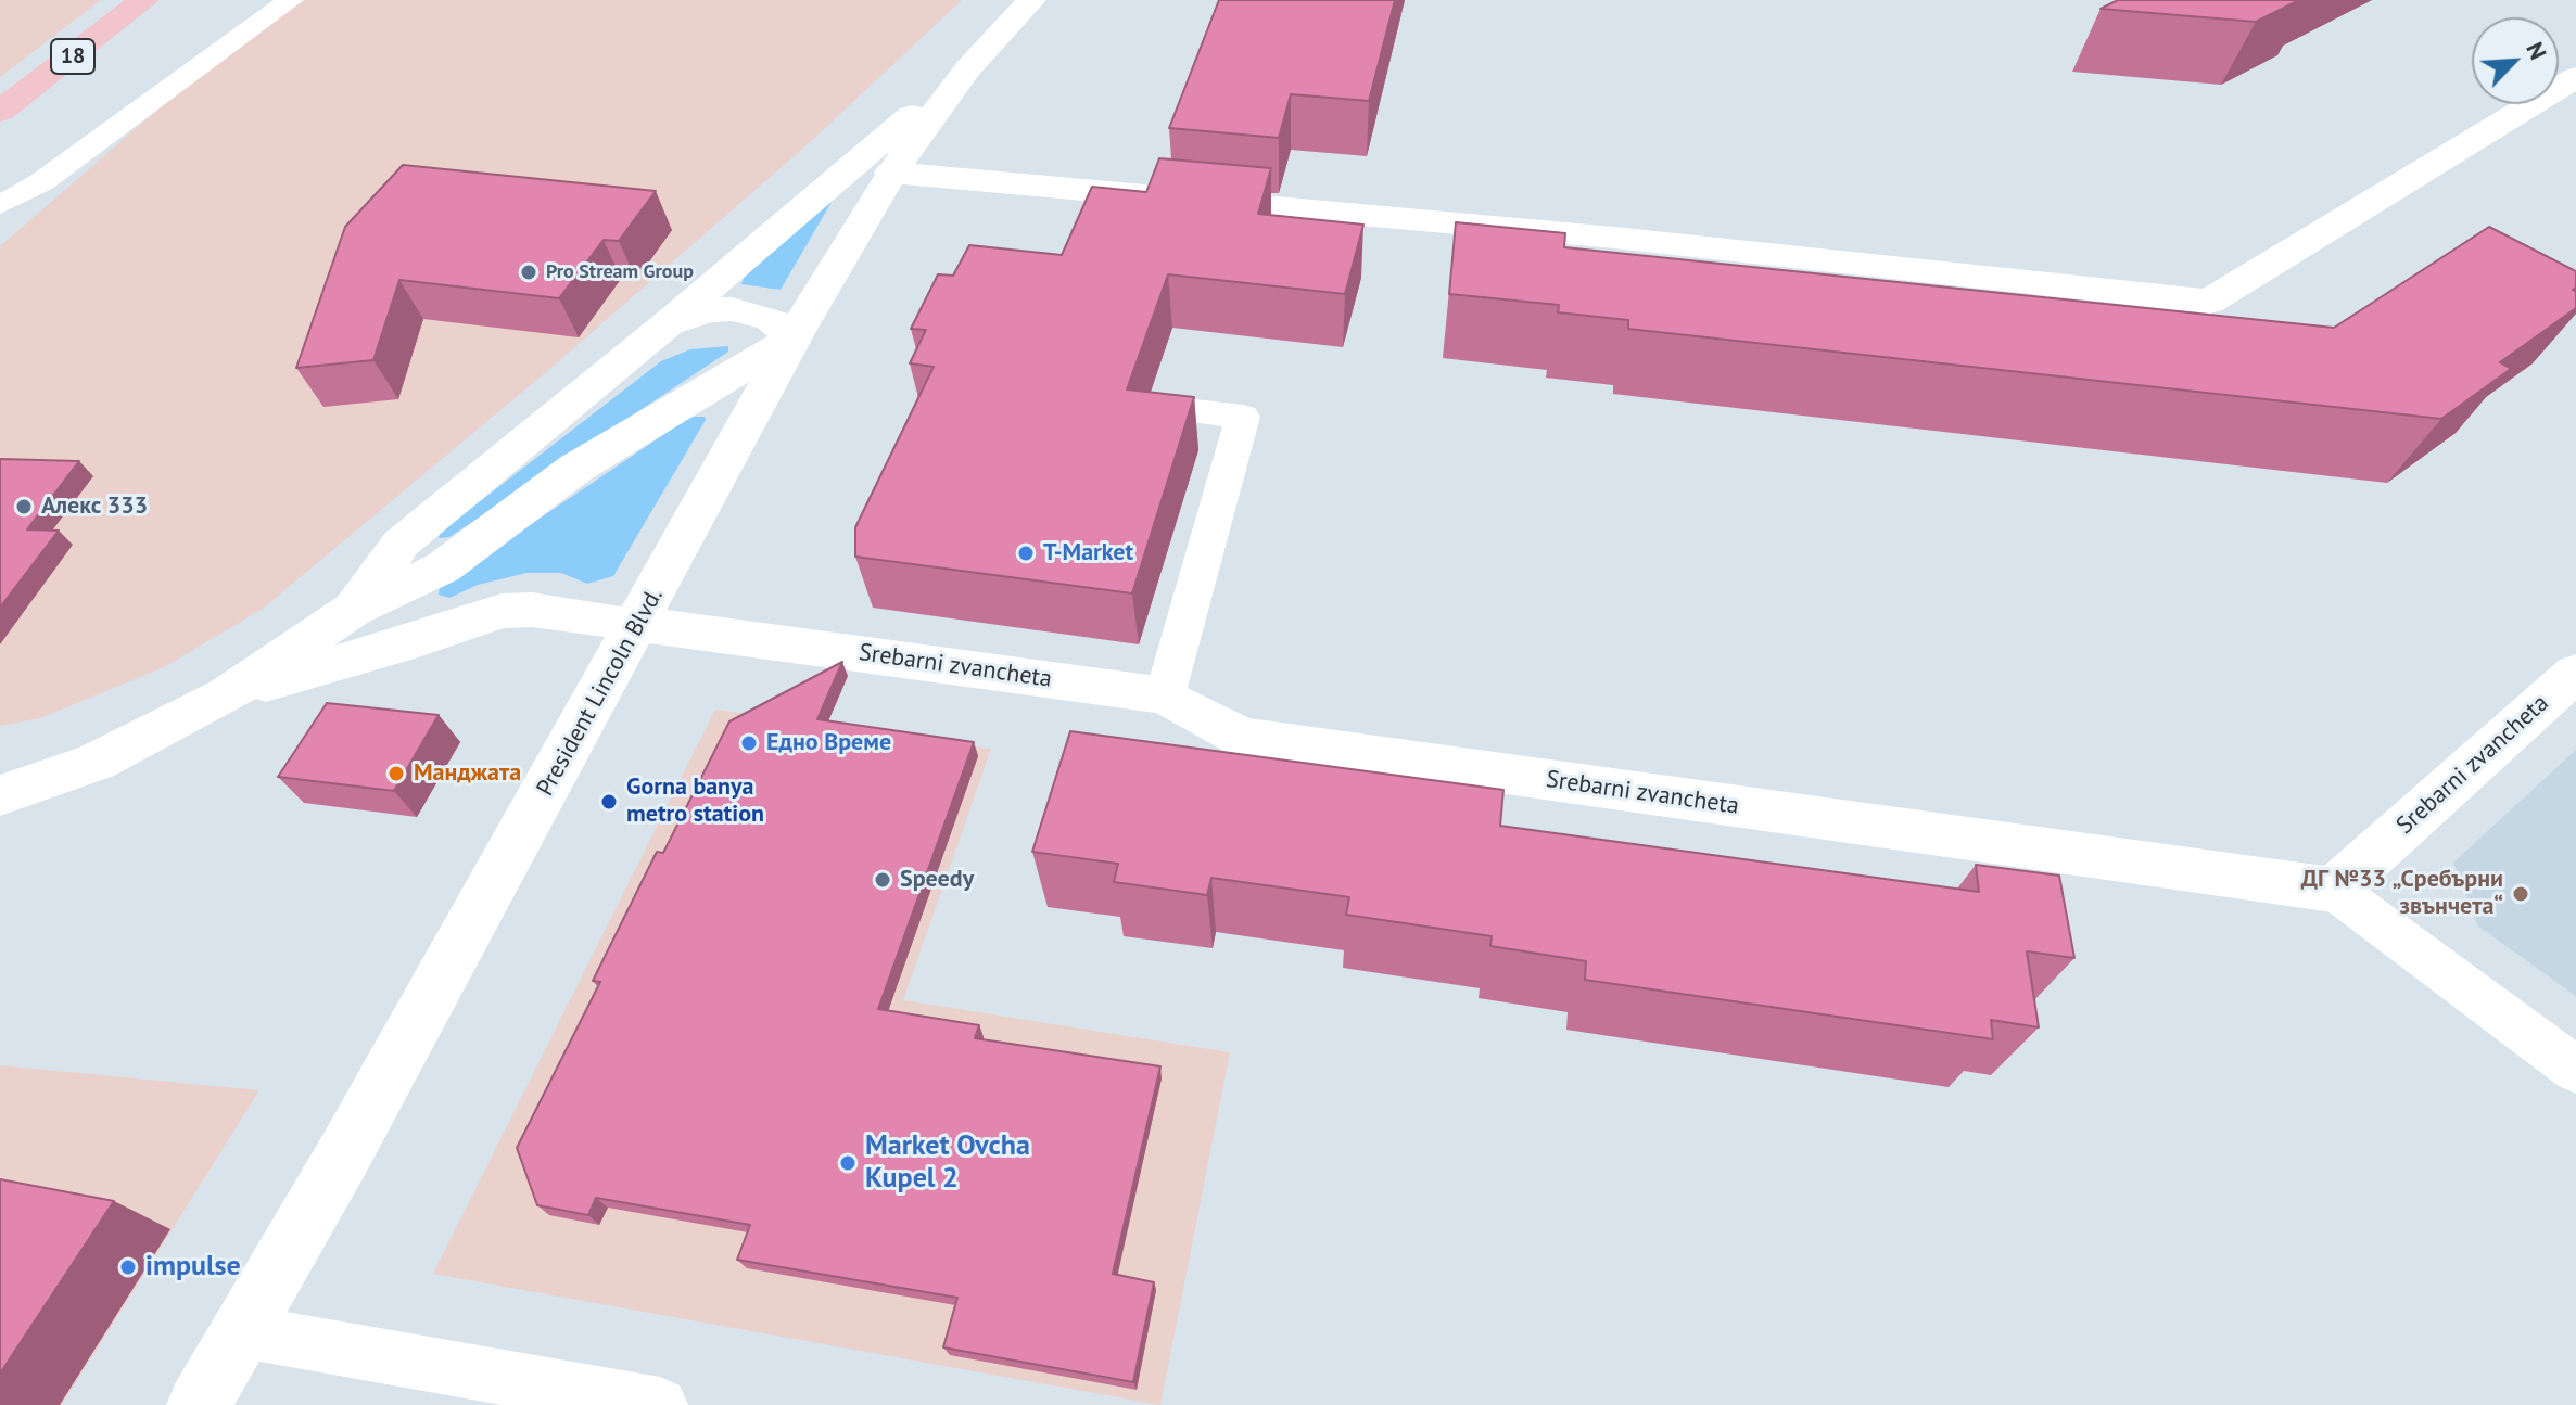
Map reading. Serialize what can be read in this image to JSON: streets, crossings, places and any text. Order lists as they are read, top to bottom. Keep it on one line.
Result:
{"streets":{"highway":["18"],"street":["Srebarni zvancheta","President Lincoln Blvd."]},"crossings":[["Srebarni zvancheta","President Lincoln Blvd."]],"places":["Pro Stream Group","Алекс 333","T-Market","Едно Време","Манджата","Gorna banya metro station","Speedy","ДГ №33 „Сребърни звънчета“","Market Ovcha Kupel 2","impulse"],"north":"top right"}
